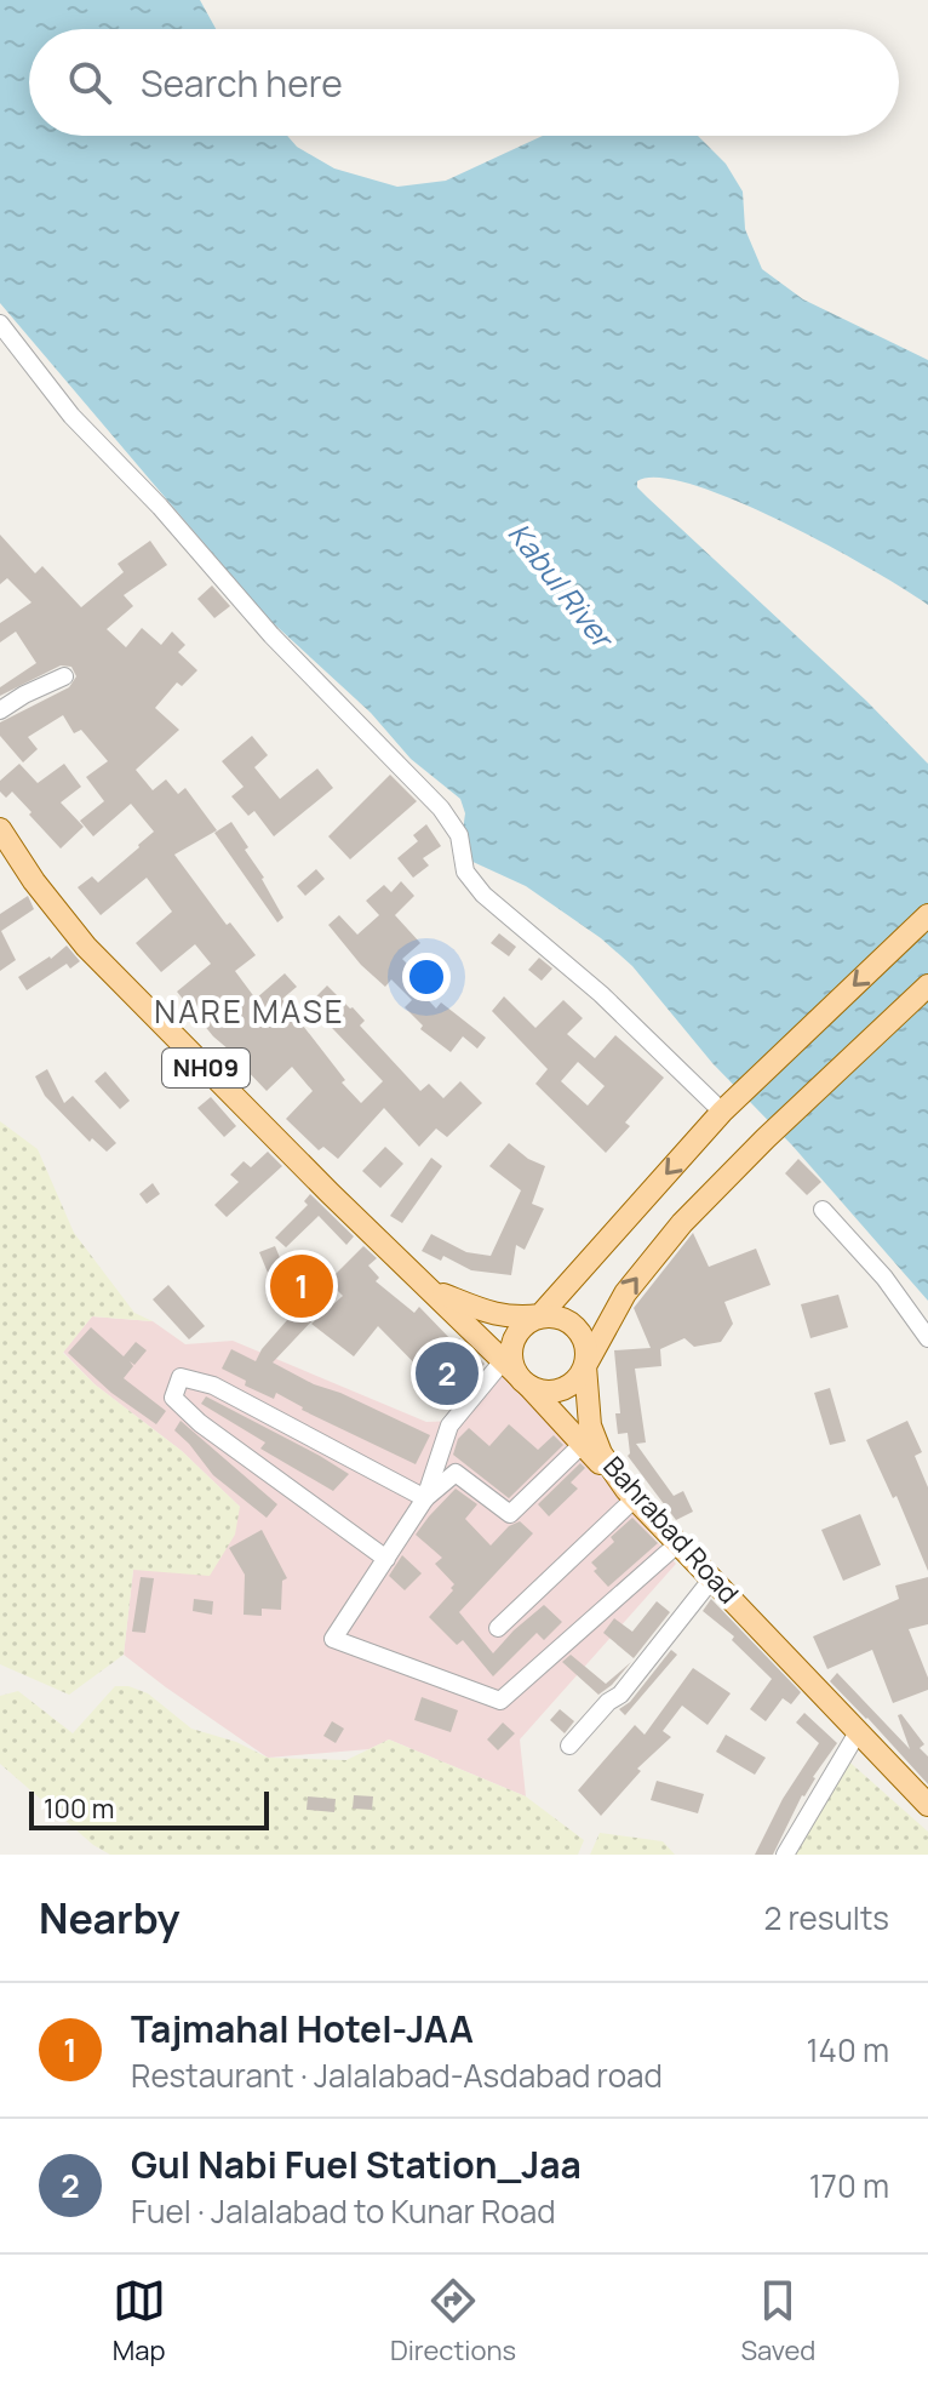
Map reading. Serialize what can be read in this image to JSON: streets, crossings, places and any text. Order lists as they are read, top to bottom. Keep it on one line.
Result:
{"streets":{"main road":["NH09","Bahrabad Road"]},"crossings":[["NH09","Bahrabad Road"]],"districts":["NARE MASE"],"water":["Kabul River"],"scale_bar":"100 m","page":{"search":"Search here","pins":["1","2"],"scale":"100 m","heading":["Nearby","2 results"],"list":[{"mark":"1","name":"Tajmahal Hotel-JAA","note":"Restaurant · Jalalabad-Asdabad road","value":"140 m"},{"mark":"2","name":"Gul Nabi Fuel Station_Jaa","note":"Fuel · Jalalabad to Kunar Road","value":"170 m"}],"nav":["Map","Directions","Saved"]}}
